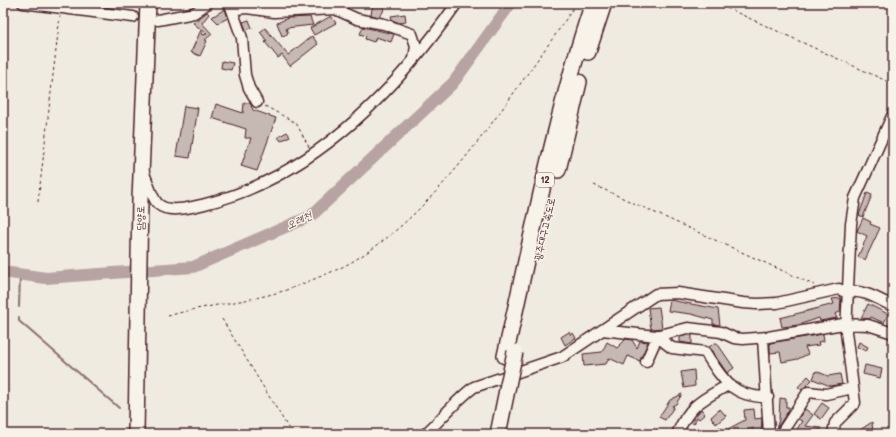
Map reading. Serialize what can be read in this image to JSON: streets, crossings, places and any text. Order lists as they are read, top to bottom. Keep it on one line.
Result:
{"streets":{"highway":["12","담양로","광주대구고속도로"]},"water":["오례천"]}
